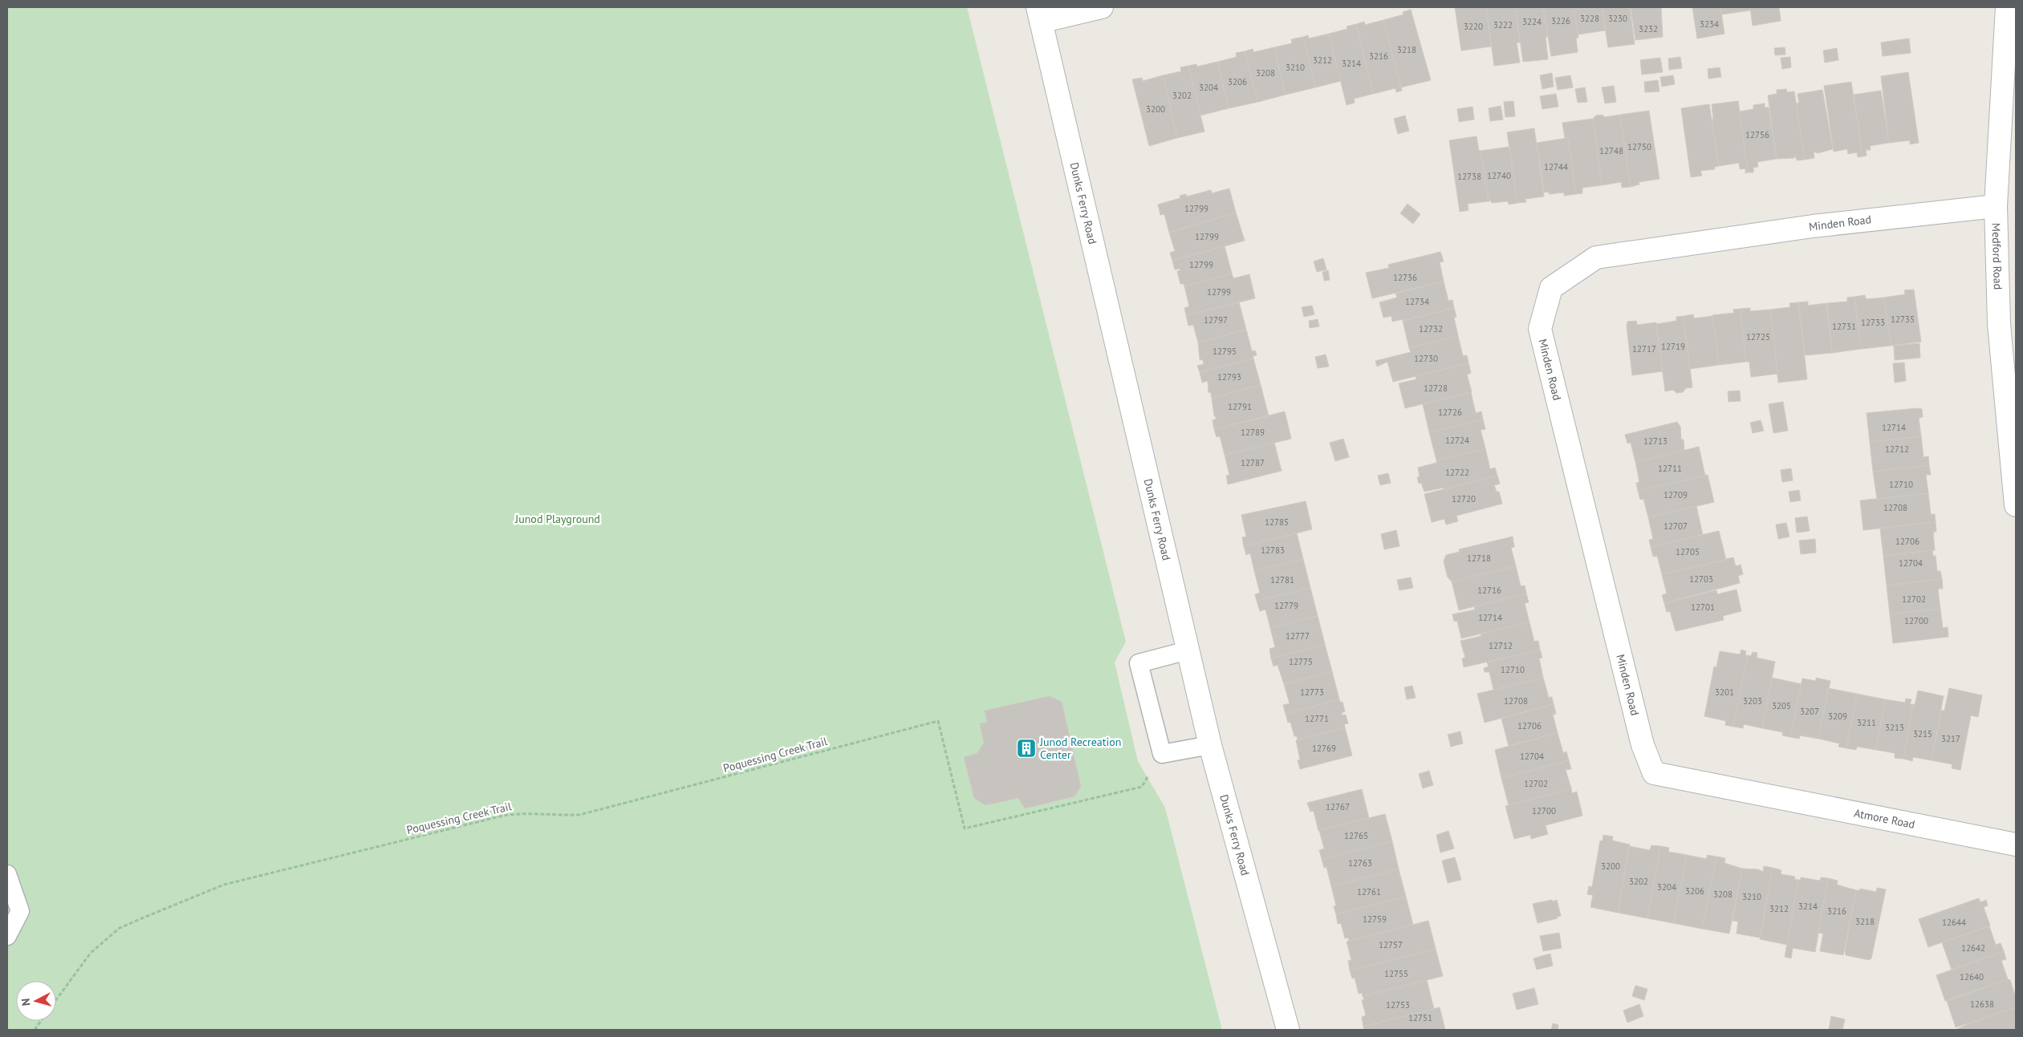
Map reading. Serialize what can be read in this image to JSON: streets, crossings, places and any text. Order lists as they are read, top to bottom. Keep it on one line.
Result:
{"streets":{"street":["Dunks Ferry Road","Minden Road","Medford Road","Atmore Road"],"path":["Poquessing Creek Trail"]},"crossings":[["Minden Road","Medford Road"],["Minden Road","Atmore Road"]],"parks":["Junod Playground"],"places":{"building":["Junod Recreation Center"]},"house_numbers":["3228","3230","3226","3224","3234","3222","3220","3232","3218","3216","3212","3214","3210","3208","3206","3204","3202","3200","12756","12750","12748","12744","12740","12738","12799","12799","12799","12736","12799","12734","12735","12797","12733","12731","12732","12725","12719","12717","12795","12730","12793","12728","12791","12726","12714","12789","12724","12713","12712","12787","12711","12722","12710","12709","12720","12708","12785","12707","12706","12783","12705","12718","12704","12703","12781","12716","12702","12779","12701","12714","12700","12777","12712","12775","12710","12773","3201","12708","3203","3205","3207","3209","12771","3211","12706","3213","3215","3217","12769","12704","12702","12767","12700","12765","12763","3200","3202","3204","3206","12761","3208","3210","3214","3212","3216","12759","3218","12644","12757","12642","12755","12640","12638","12753","12751"],"north":"left"}
